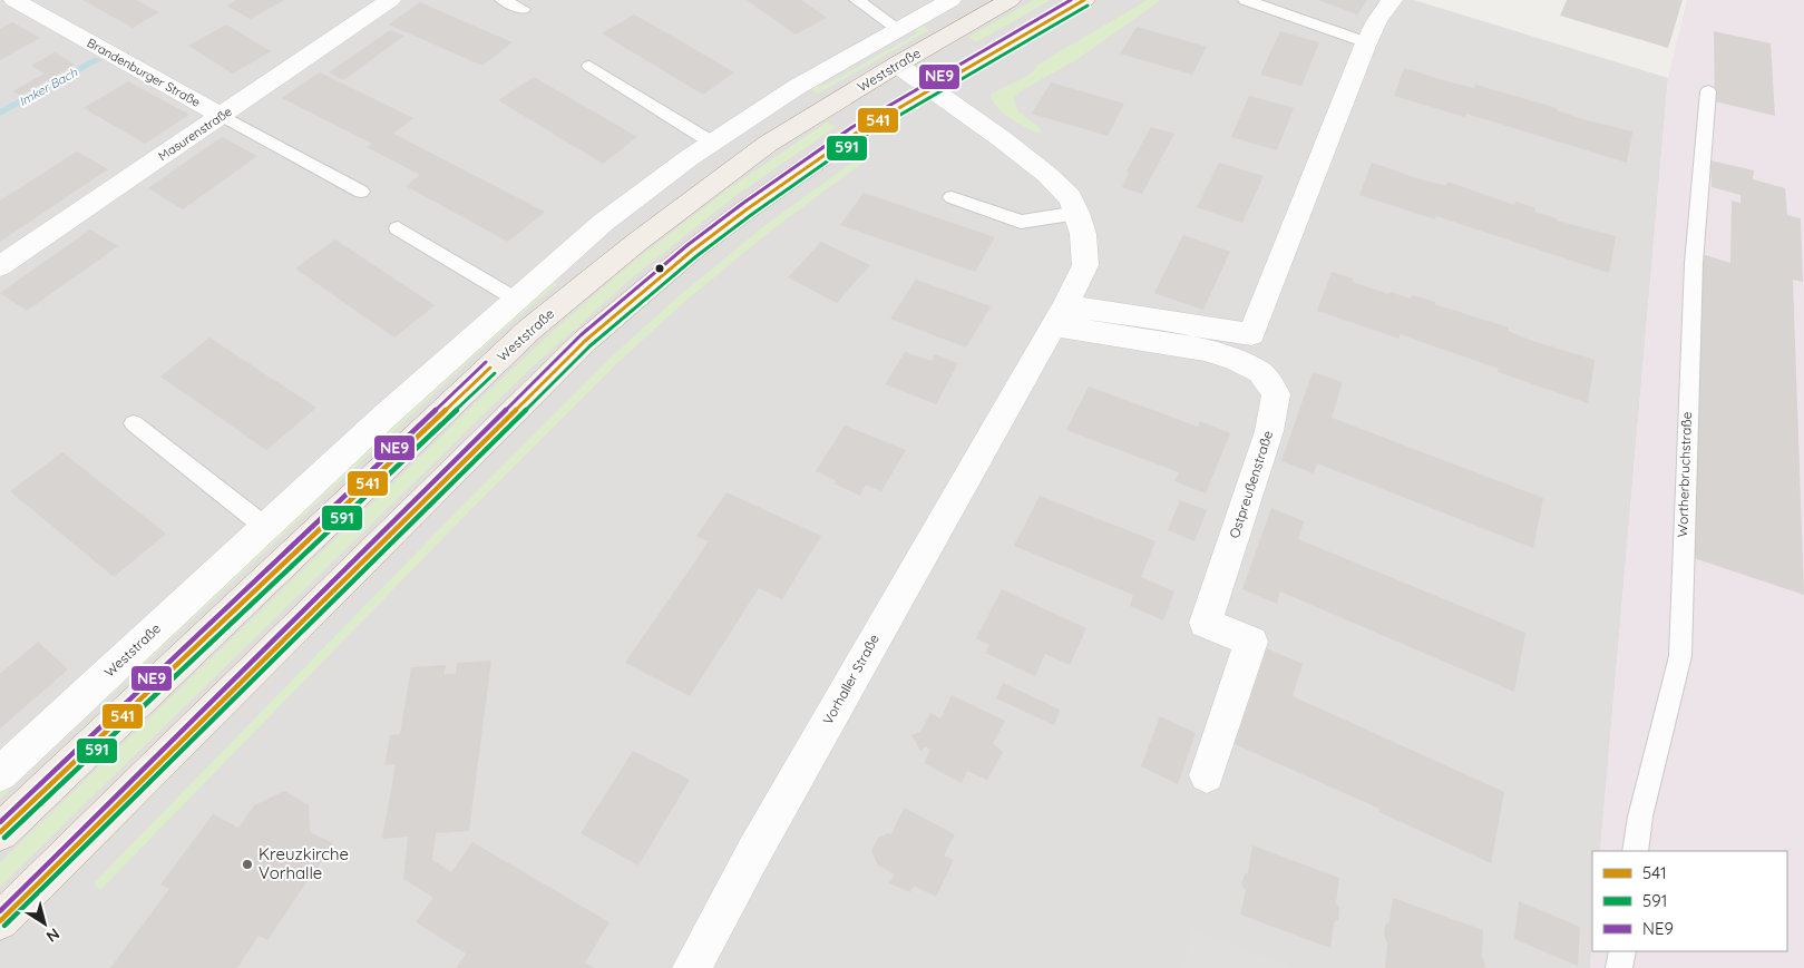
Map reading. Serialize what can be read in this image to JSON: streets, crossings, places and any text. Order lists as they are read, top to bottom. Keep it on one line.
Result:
{"streets":{"main road":["Weststraße"],"street":["Brandenburger Straße","Masurenstraße","Ostpreußenstraße","Vorhaller Straße"],"lane":["Wortherbruchstraße"]},"crossings":[["Weststraße","Vorhaller Straße"],["Brandenburger Straße","Masurenstraße"],["Ostpreußenstraße","Vorhaller Straße"]],"water":["Imker Bach"],"places":["Kreuzkirche Vorhalle"],"lines":["transit line 541","transit line NE9","transit line 591"],"legend":["541","591","NE9"],"north":"bottom right"}
